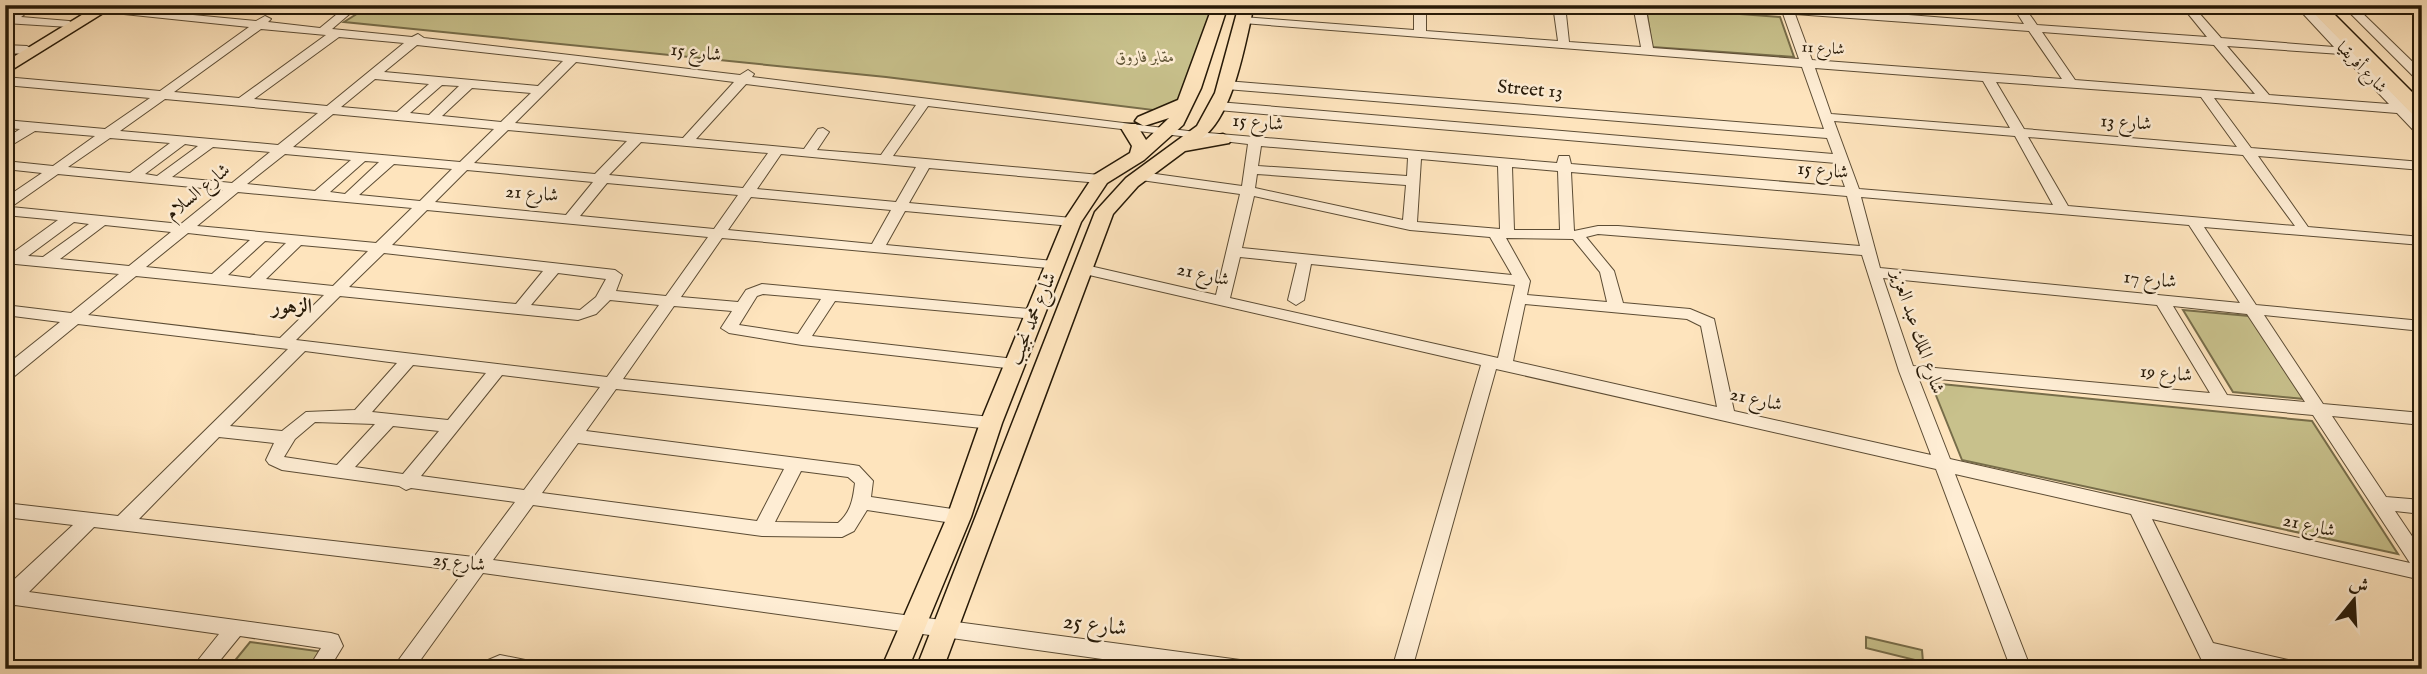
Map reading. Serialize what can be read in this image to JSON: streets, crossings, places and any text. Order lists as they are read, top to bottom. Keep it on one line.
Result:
{"streets":{"highway":["شارع أفريقيا"],"main road":["شارع محمد نجيب"],"street":["شارع 11","شارع 15","Street 13","شارع 13","شارع السلام","شارع 21","شارع 17","شارع الملك عبد العزيز","شارع 19","شارع 25"]},"crossings":[["شارع 11","شارع أفريقيا"],["شارع 11","شارع الملك عبد العزيز"],["شارع 15","شارع السلام"],["شارع 15","شارع محمد نجيب"],["شارع 15","شارع الملك عبد العزيز"],["Street 13","شارع الملك عبد العزيز"],["شارع 13","شارع الملك عبد العزيز"],["شارع السلام","شارع 21"],["شارع 21","شارع محمد نجيب"],["شارع 21","شارع الملك عبد العزيز"],["شارع 17","شارع الملك عبد العزيز"],["شارع محمد نجيب","شارع 25"],["شارع الملك عبد العزيز","شارع 19"]],"districts":["الزهور"],"parks":["مقابر فاروق"],"north":"top"}
